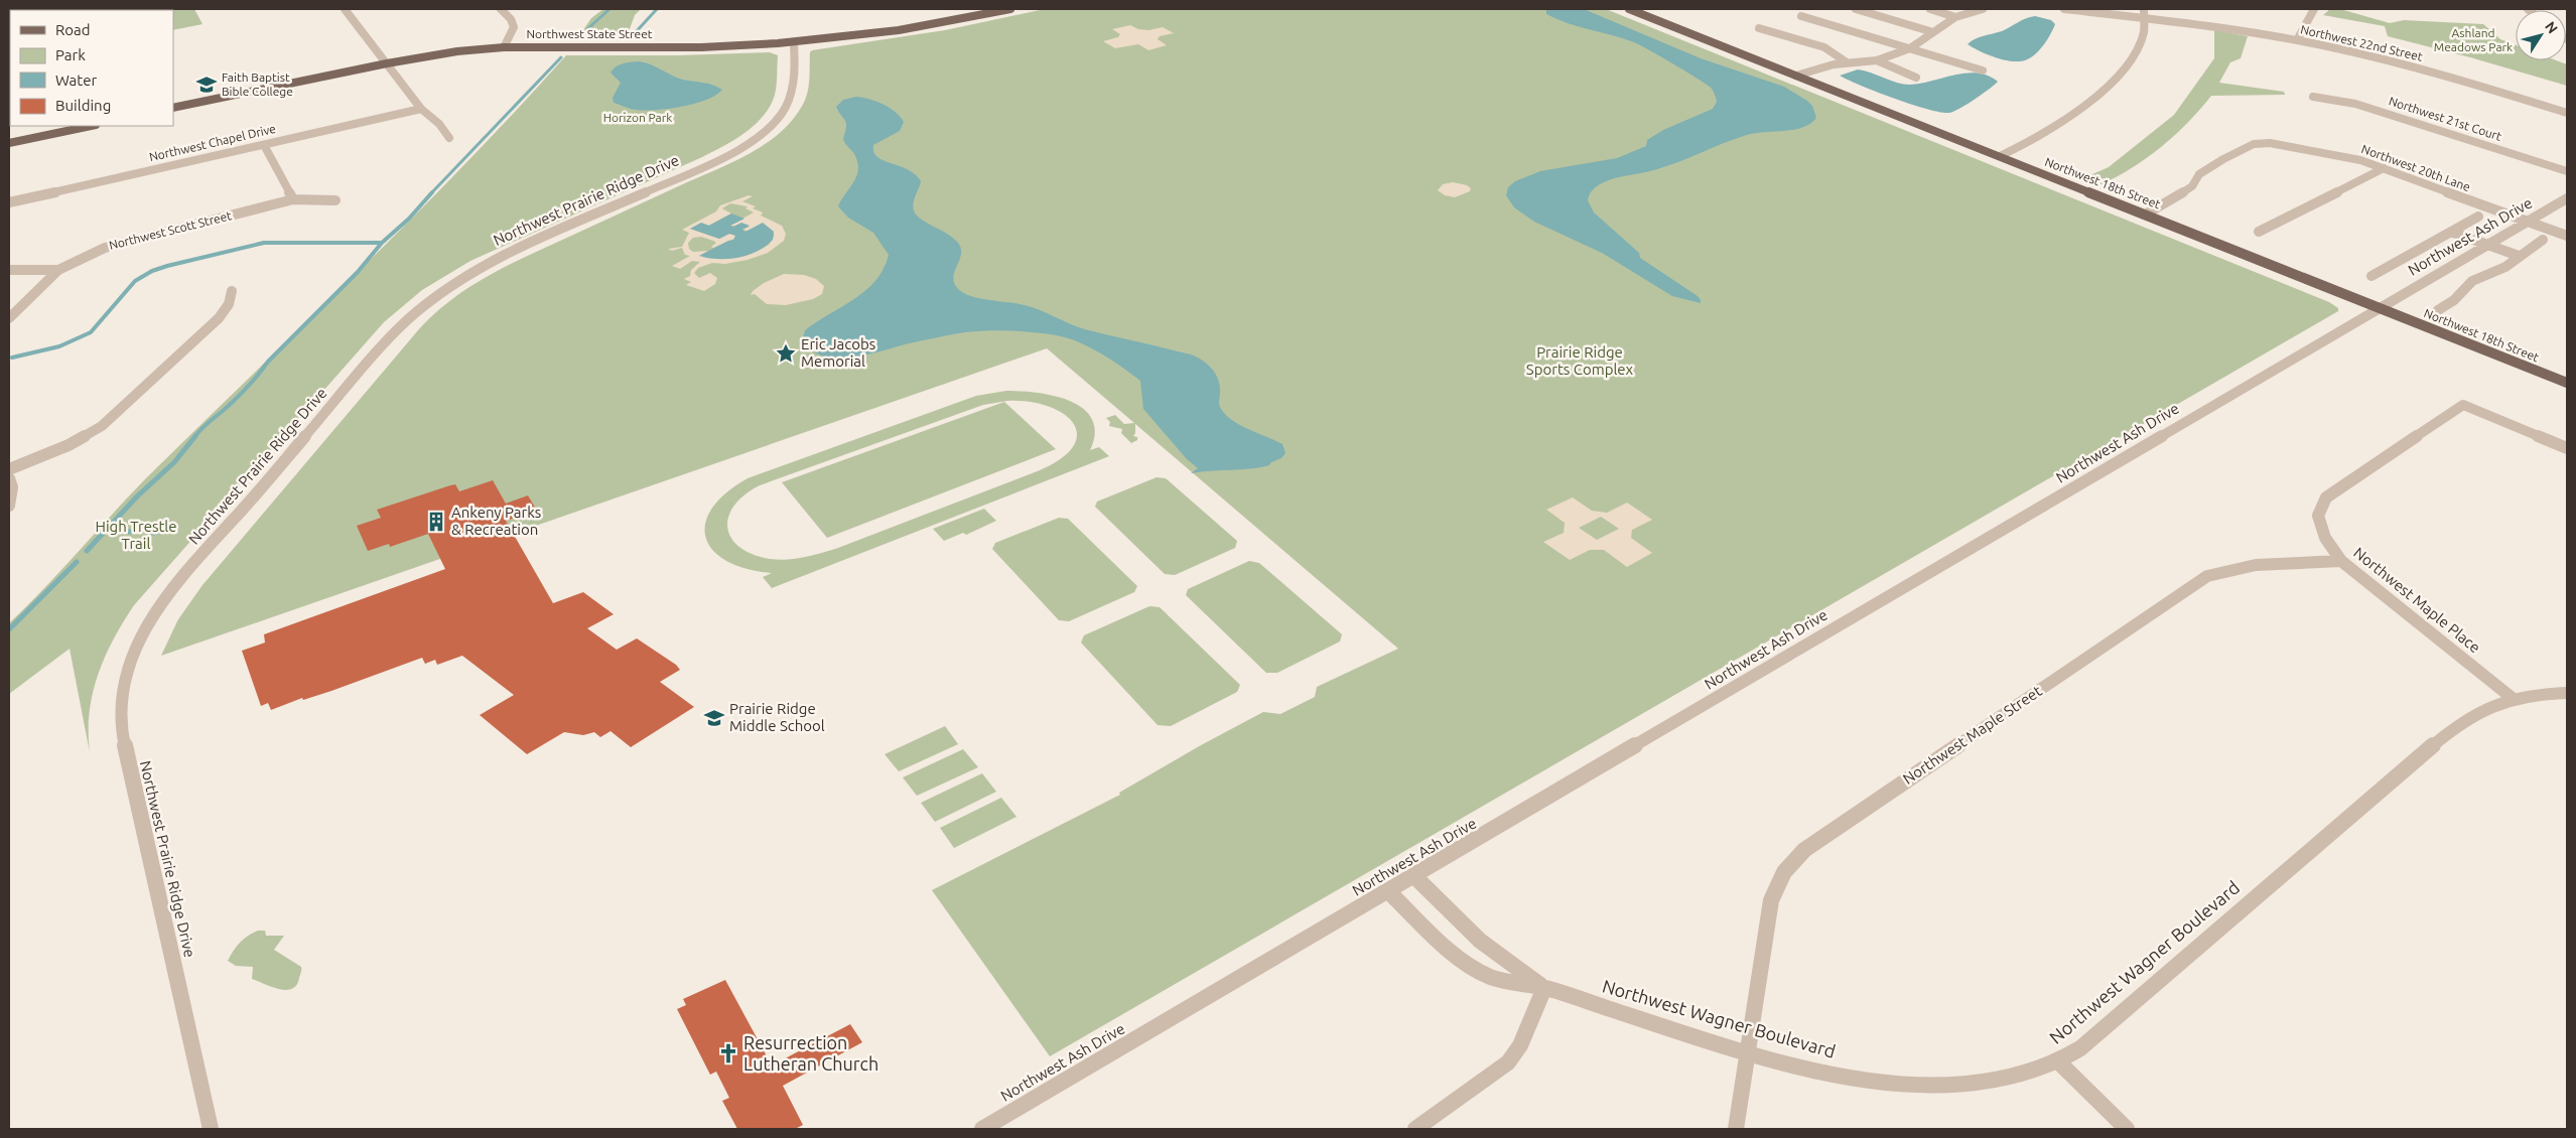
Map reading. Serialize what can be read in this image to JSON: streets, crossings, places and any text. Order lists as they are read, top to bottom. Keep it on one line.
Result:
{"streets":{"main road":["Northwest State Street","Northwest 18th Street"],"street":["Northwest 22nd Street","Northwest 21st Court","Northwest Chapel Drive","Northwest 20th Lane","Northwest Prairie Ridge Drive","Northwest Scott Street","Northwest Ash Drive","Northwest Maple Place","Northwest Maple Street","Northwest Wagner Boulevard"]},"crossings":[["Northwest State Street","Northwest Prairie Ridge Drive"],["Northwest 20th Lane","Northwest 18th Street"],["Northwest 20th Lane","Northwest Ash Drive"],["Northwest 18th Street","Northwest Ash Drive"],["Northwest Ash Drive","Northwest Wagner Boulevard"],["Northwest Maple Place","Northwest Maple Street"],["Northwest Maple Place","Northwest Wagner Boulevard"],["Northwest Maple Street","Northwest Wagner Boulevard"]],"parks":["Ashland Meadows Park","Horizon Park","Prairie Ridge Sports Complex","High Trestle Trail"],"places":{"school or university":["Faith Baptist Bible College","Prairie Ridge Middle School"],"place":["Eric Jacobs Memorial"],"building":["Ankeny Parks & Recreation"],"church":["Resurrection Lutheran Church"]},"legend":["Road","Park","Water","Building"],"north":"top right"}
